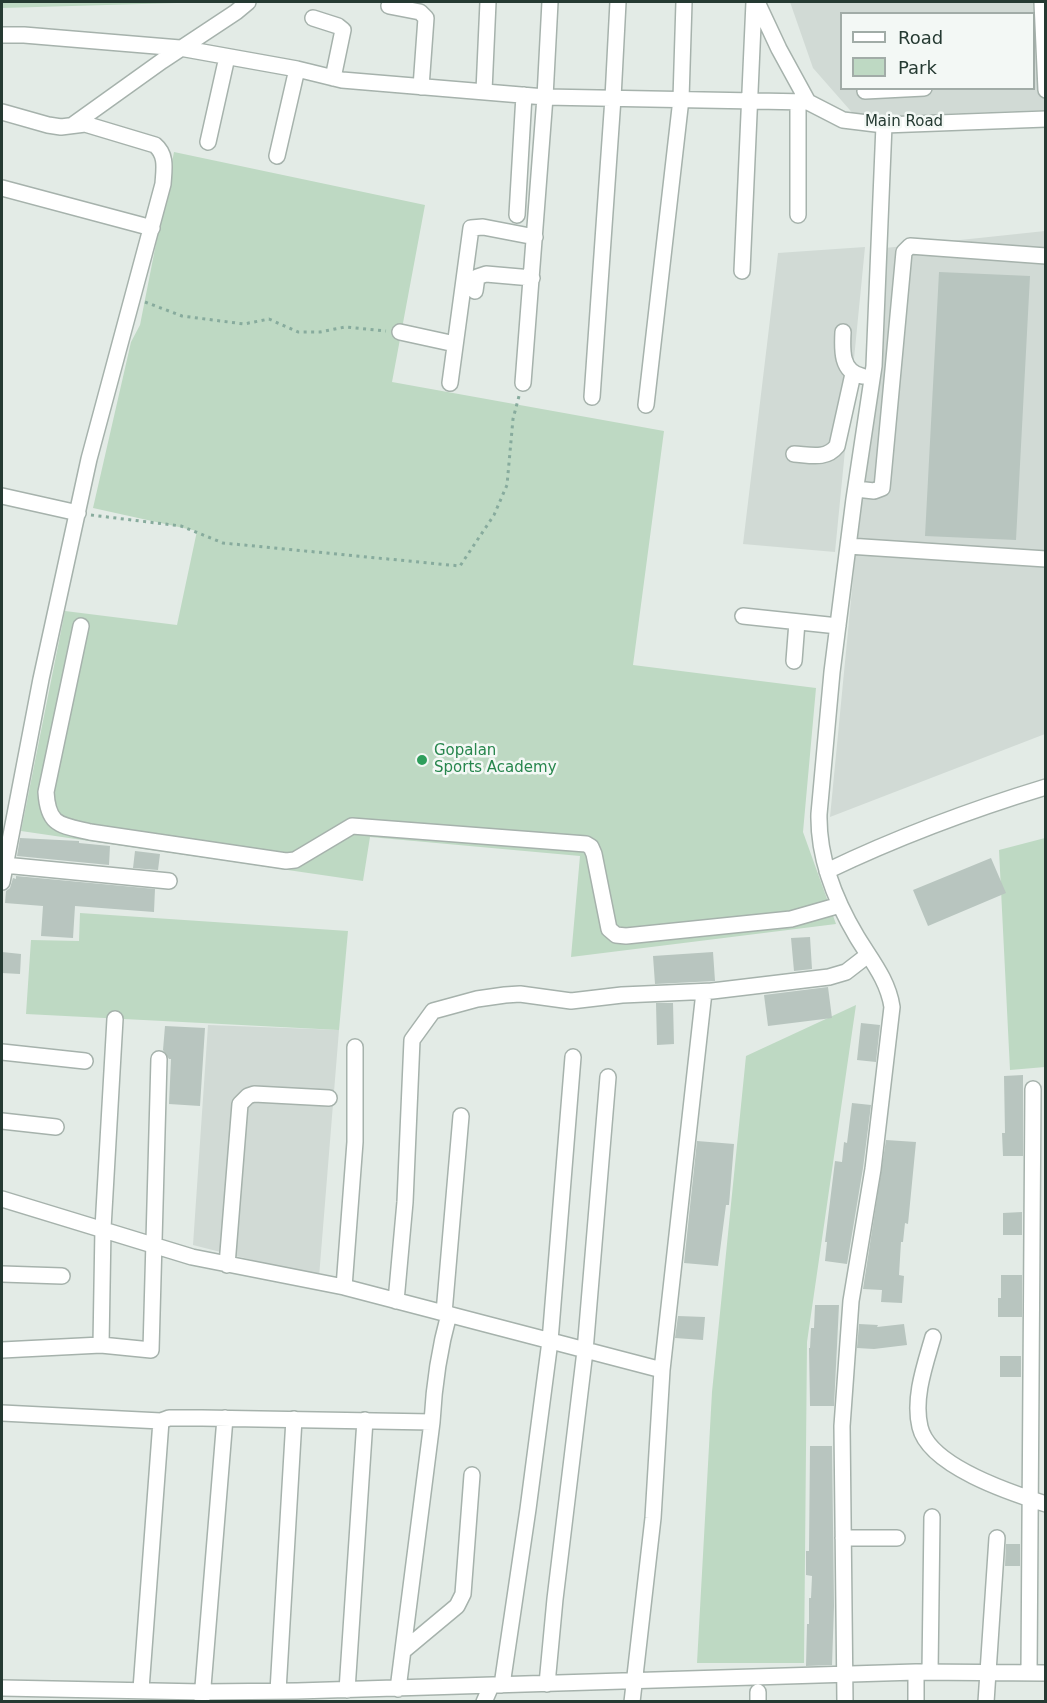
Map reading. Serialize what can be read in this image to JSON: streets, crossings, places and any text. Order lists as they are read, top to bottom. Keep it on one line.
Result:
{"streets":{"street":["Main Road"]},"places":["Gopalan Sports Academy"],"legend":["Road","Park"]}
